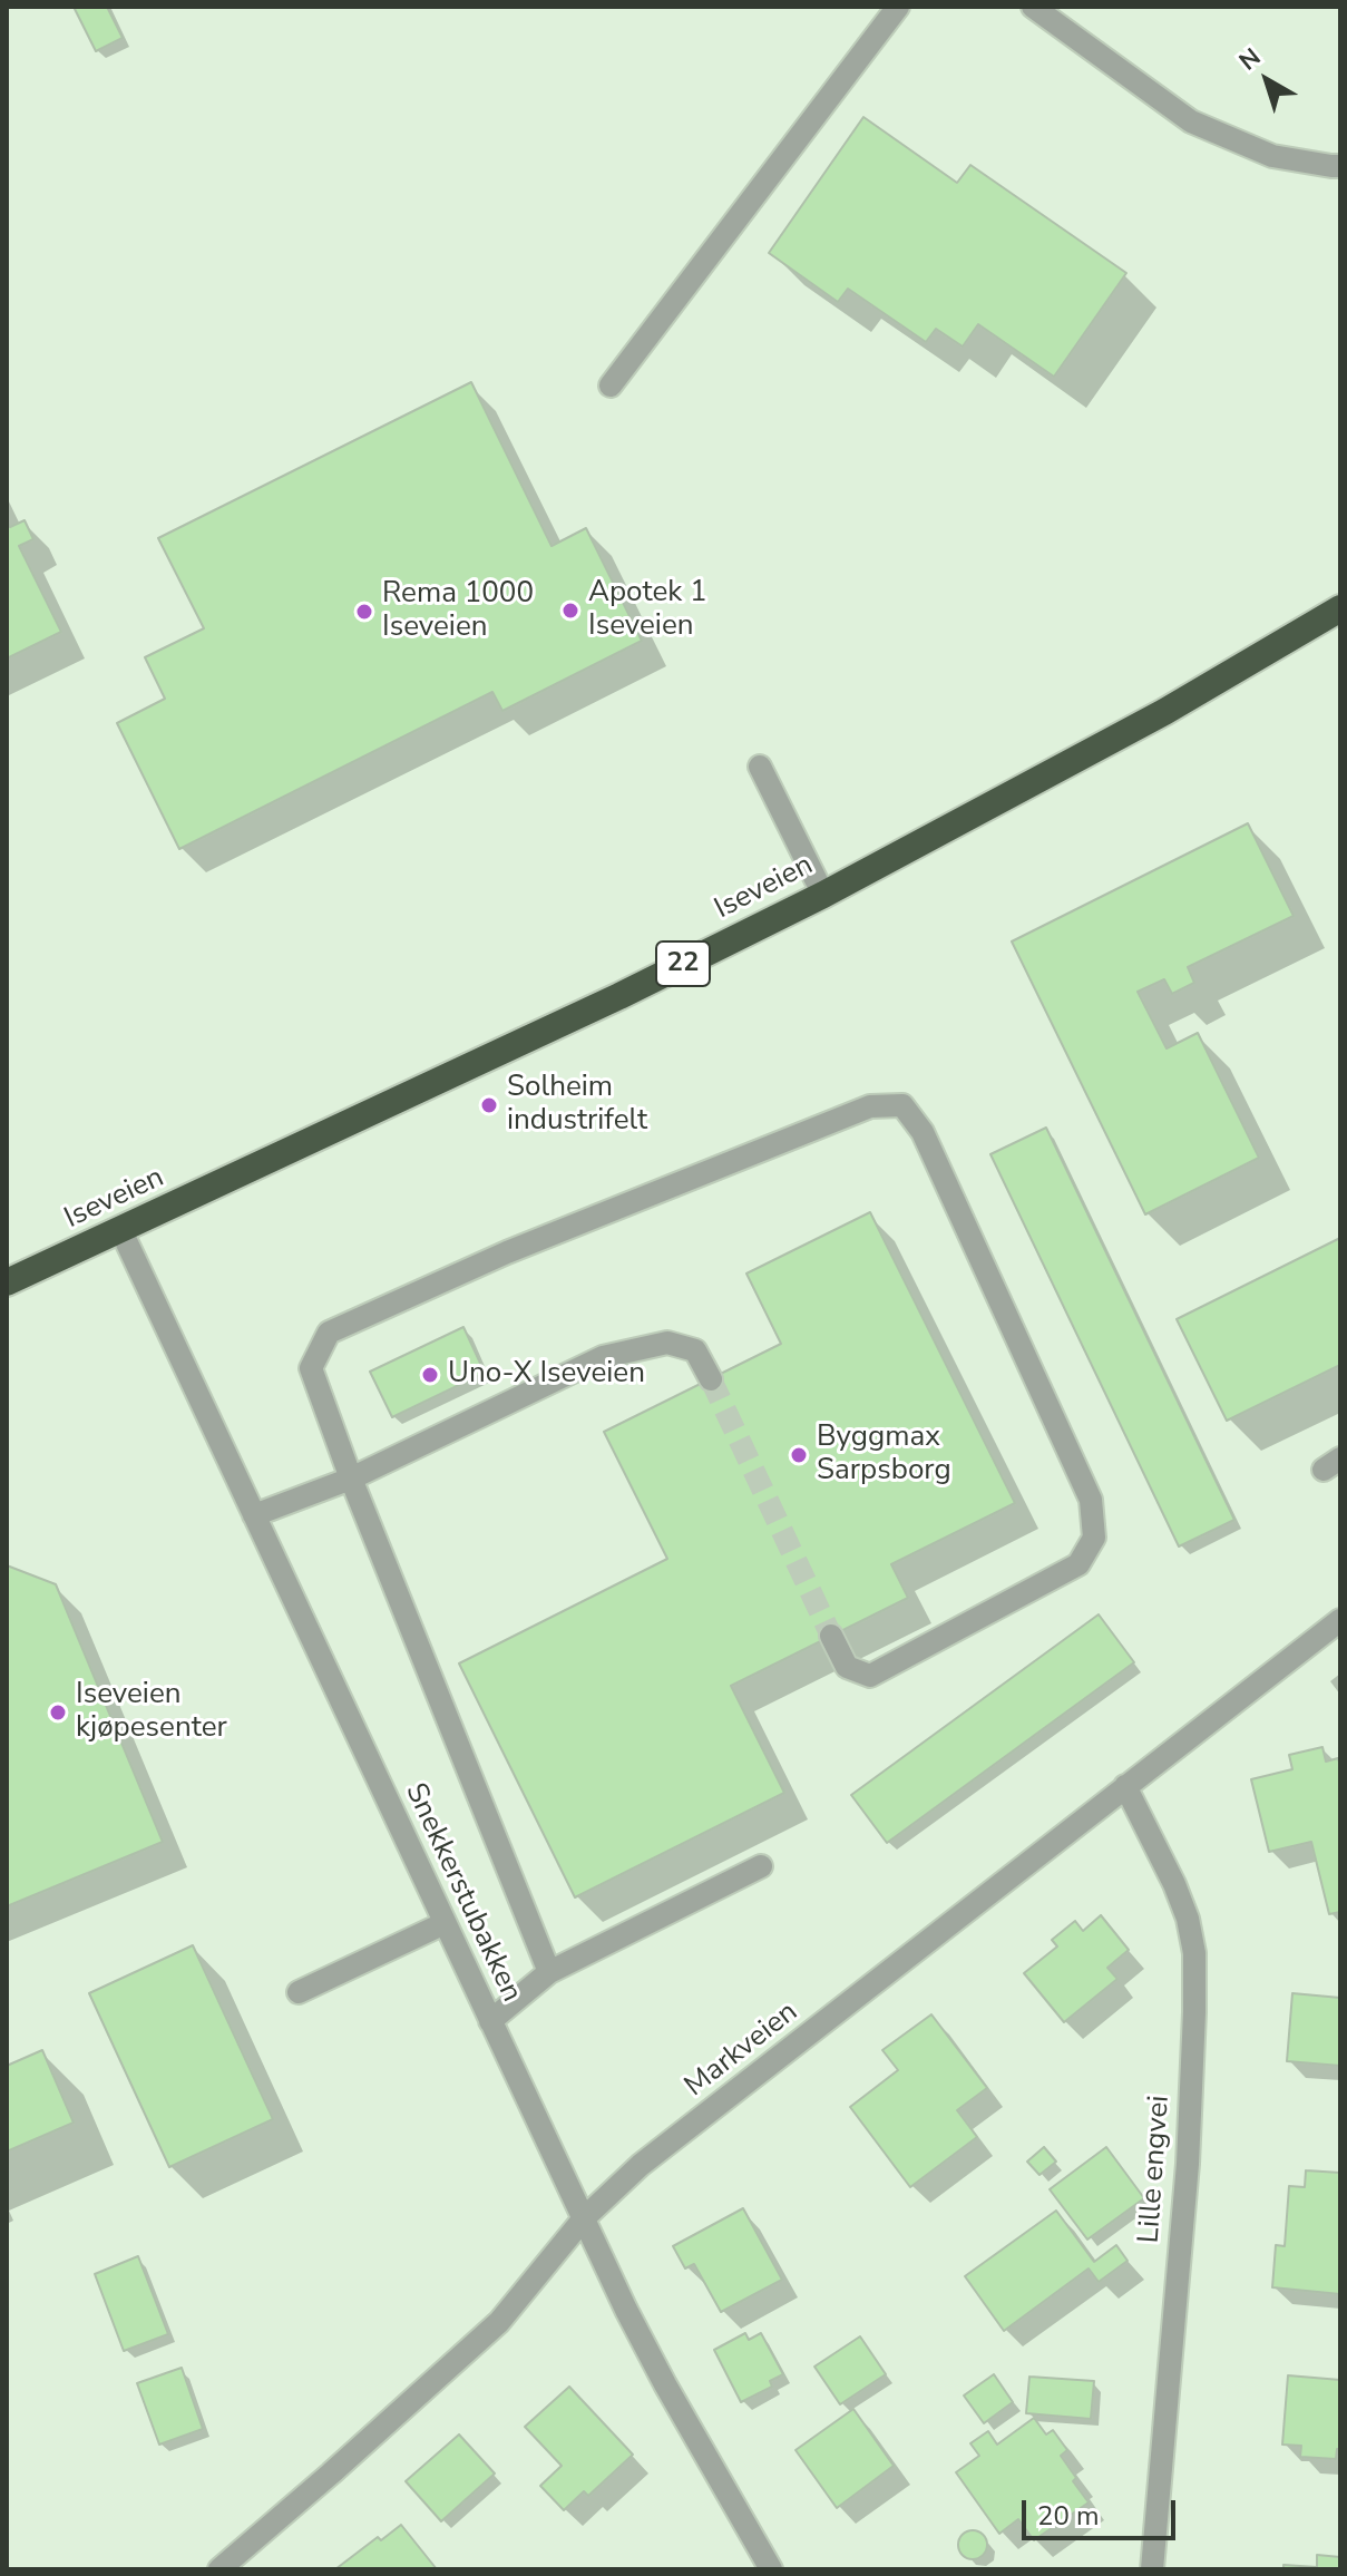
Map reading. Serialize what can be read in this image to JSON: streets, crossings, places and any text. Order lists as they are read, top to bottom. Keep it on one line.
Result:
{"streets":{"highway":["Iseveien","22"],"street":["Snekkerstubakken","Markveien","Lille engvei"]},"crossings":[["Iseveien","Snekkerstubakken"],["Snekkerstubakken","Markveien"],["Markveien","Lille engvei"]],"places":["Apotek 1 Iseveien","Rema 1000 Iseveien","Solheim industrifelt","Uno-X Iseveien","Byggmax Sarpsborg","Iseveien kjøpesenter"],"scale_bar":"20 m","north":"top left"}
